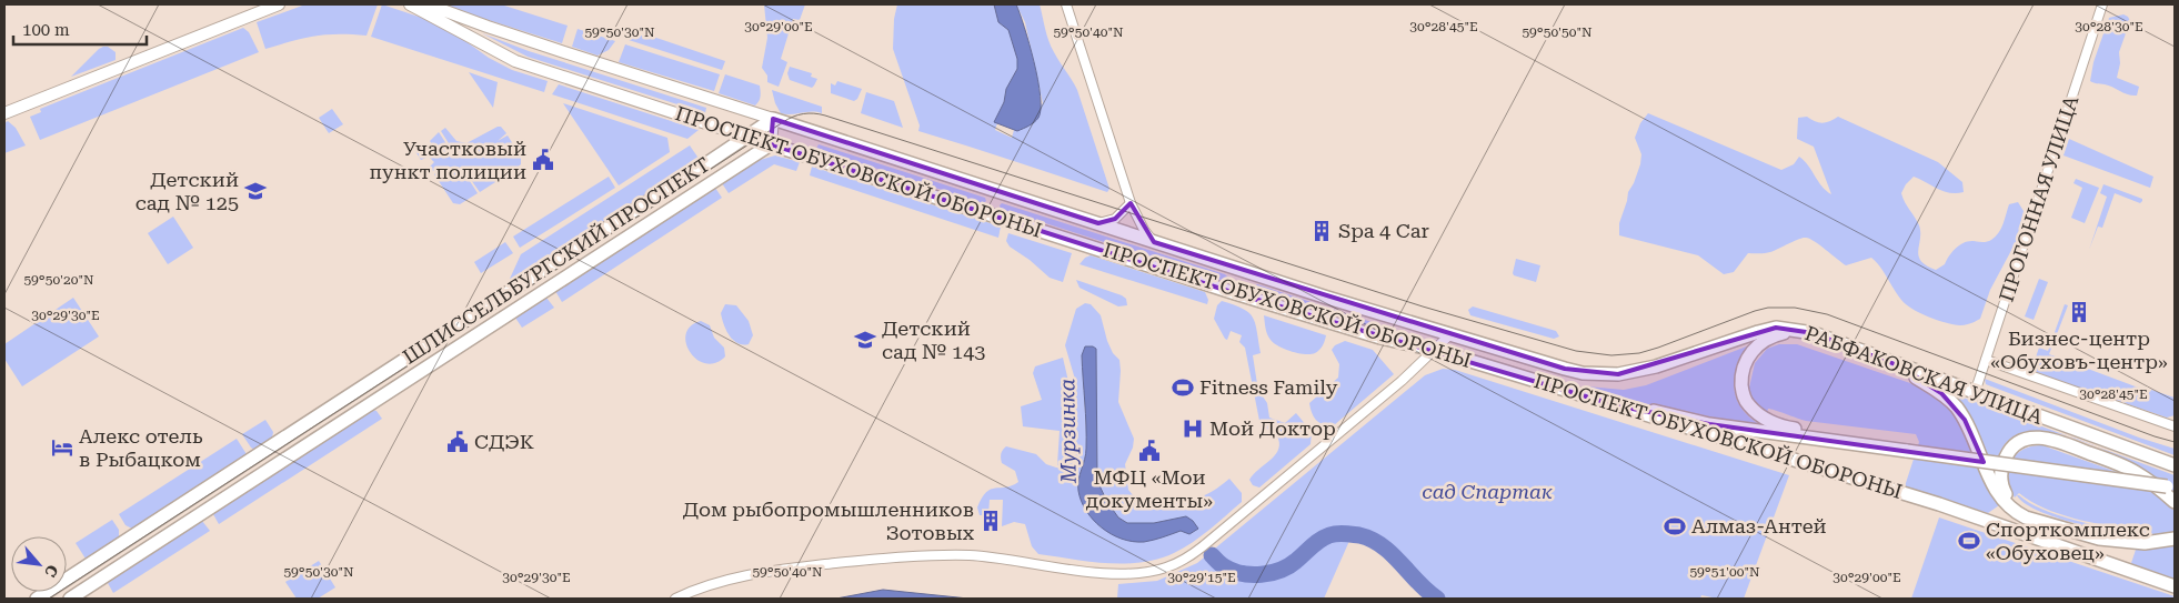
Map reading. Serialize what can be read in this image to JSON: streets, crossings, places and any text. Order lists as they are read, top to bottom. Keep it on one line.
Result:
{"streets":{"main road":["ПРОСПЕКТ ОБУХОВСКОЙ ОБОРОНЫ","ШЛИССЕЛЬБУРГСКИЙ ПРОСПЕКТ","РАБФАКОВСКАЯ УЛИЦА"],"street":["ПРОГОННАЯ УЛИЦА"]},"crossings":[["ПРОСПЕКТ ОБУХОВСКОЙ ОБОРОНЫ","ШЛИССЕЛЬБУРГСКИЙ ПРОСПЕКТ"],["ПРОСПЕКТ ОБУХОВСКОЙ ОБОРОНЫ","РАБФАКОВСКАЯ УЛИЦА"],["ПРОГОННАЯ УЛИЦА","РАБФАКОВСКАЯ УЛИЦА"]],"water":["Мурзинка"],"parks":["сад Спартак"],"places":{"public building":["Участковый пункт полиции","СДЭК","МФЦ «Мои документы»"],"school or university":["Детский сад № 125","Детский сад № 143"],"building":["Spa 4 Car","Бизнес-центр «Обуховъ-центр»","Дом рыбопромышленников Зотовых"],"sports":["Fitness Family","Алмаз-Антей","Спорткомплекс «Обуховец»"],"hospital":["Мой Доктор"],"hotel":["Алекс отель в Рыбацком"]},"scale_bar":"100 m","north":"bottom right","coordinates":["30°29'00\"E","30°28'45\"E","30°28'30\"E","59°50'30\"N","59°50'40\"N","59°50'50\"N","59°50'20\"N","30°29'30\"E","59°51'00\"N","30°29'15\"E"]}
